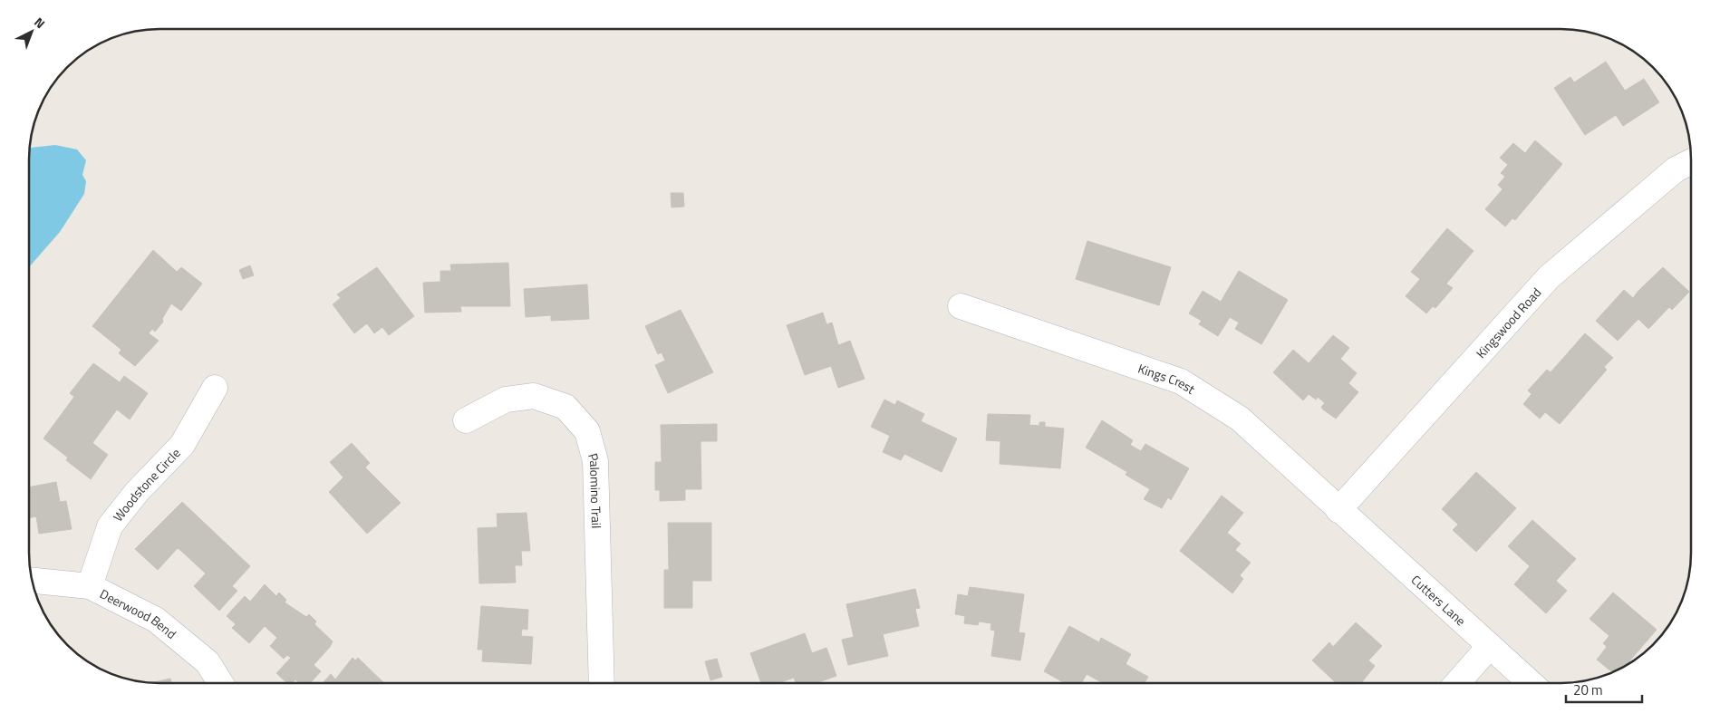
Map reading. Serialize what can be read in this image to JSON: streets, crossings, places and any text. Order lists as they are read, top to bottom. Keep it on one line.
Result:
{"streets":{"street":["Kingswood Road","Kings Crest","Woodstone Circle","Palomino Trail","Cutters Lane","Deerwood Bend"]},"crossings":[["Kingswood Road","Kings Crest"],["Kingswood Road","Cutters Lane"],["Kings Crest","Cutters Lane"],["Woodstone Circle","Deerwood Bend"]],"scale_bar":"20 m","north":"top right"}
